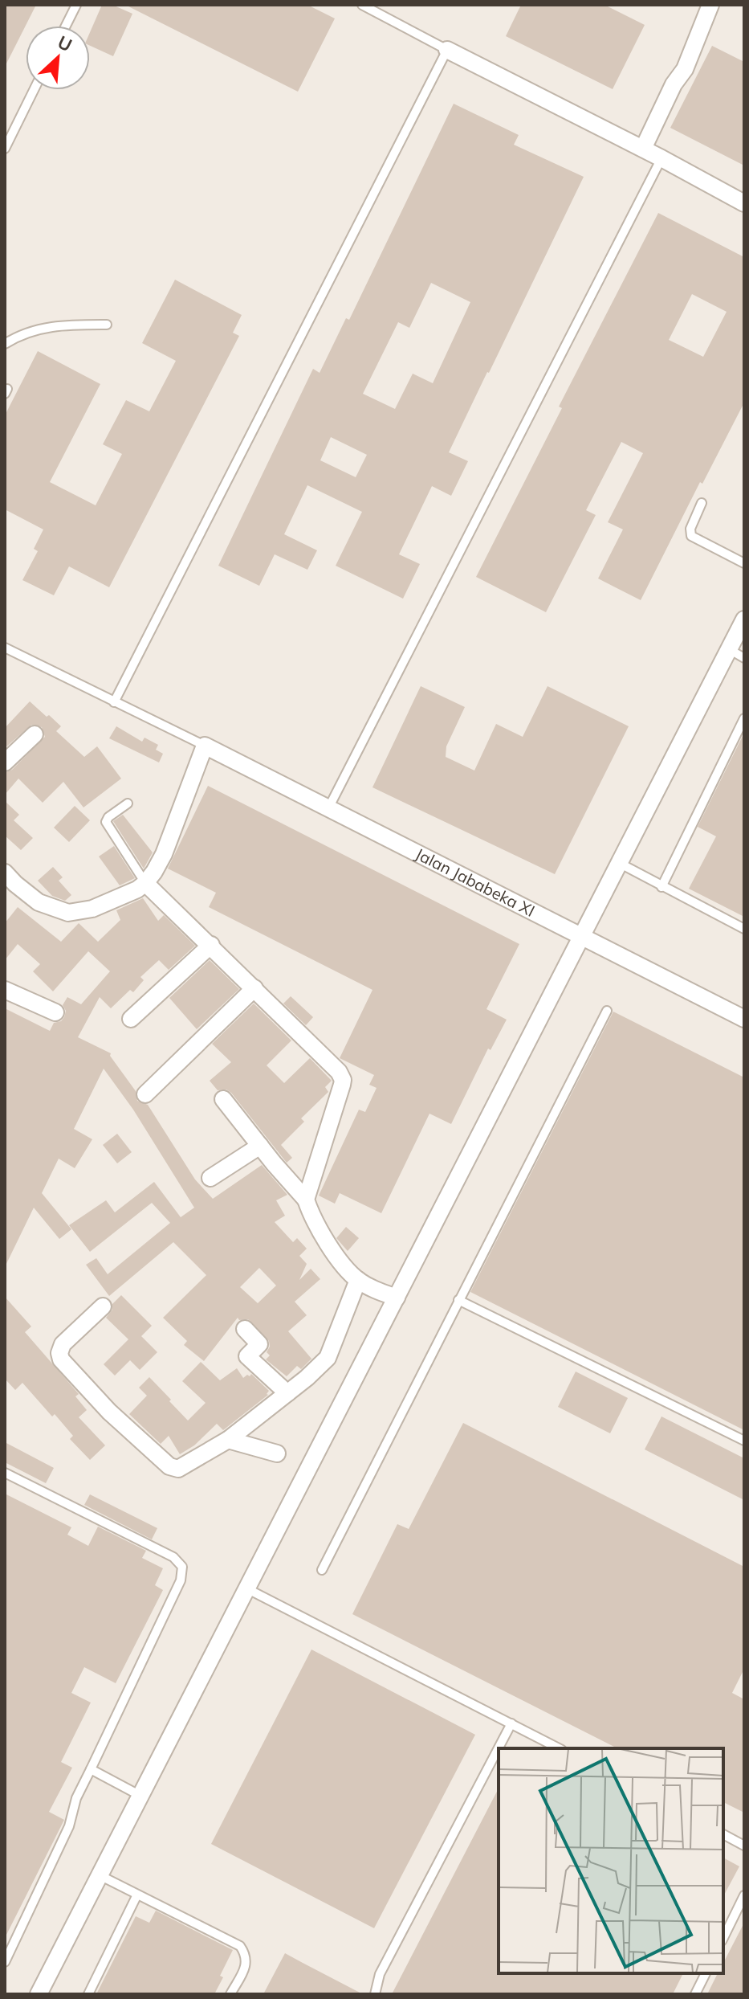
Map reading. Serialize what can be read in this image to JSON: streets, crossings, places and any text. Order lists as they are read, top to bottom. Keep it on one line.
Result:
{"streets":{"street":["Jalan Jababeka XI"]},"north":"top right"}
